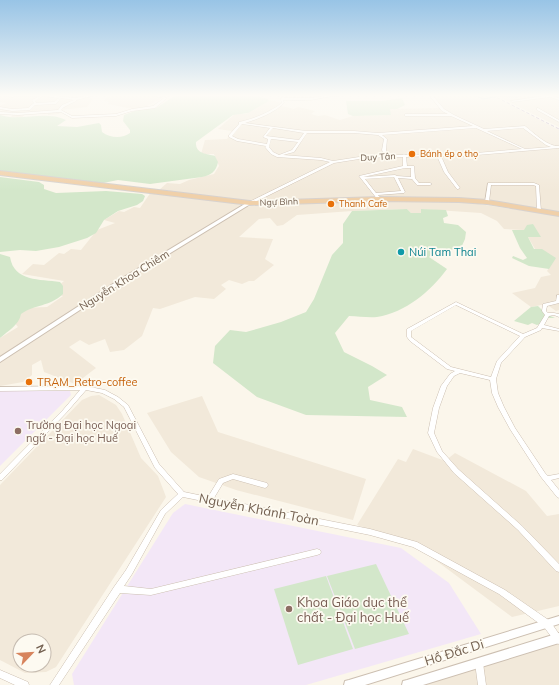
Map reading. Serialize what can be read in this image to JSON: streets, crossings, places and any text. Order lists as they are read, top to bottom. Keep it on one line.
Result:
{"streets":{"highway":["Ngự Bình"],"street":["Duy Tân","Nguyễn Khoa Chiêm","Nguyễn Khánh Toàn","Hồ Đắc Di"]},"crossings":[["Duy Tân","Ngự Bình"],["Duy Tân","Nguyễn Khoa Chiêm"],["Ngự Bình","Nguyễn Khoa Chiêm"],["Nguyễn Khánh Toàn","Hồ Đắc Di"]],"places":["Bánh ép o thọ","Thanh Cafe","Núi Tam Thai","TRẠM_Retro-coffee","Trường Đại học Ngoại ngữ - Đại học Huế","Khoa Giáo dục thể chất - Đại học Huế"],"north":"top right"}
